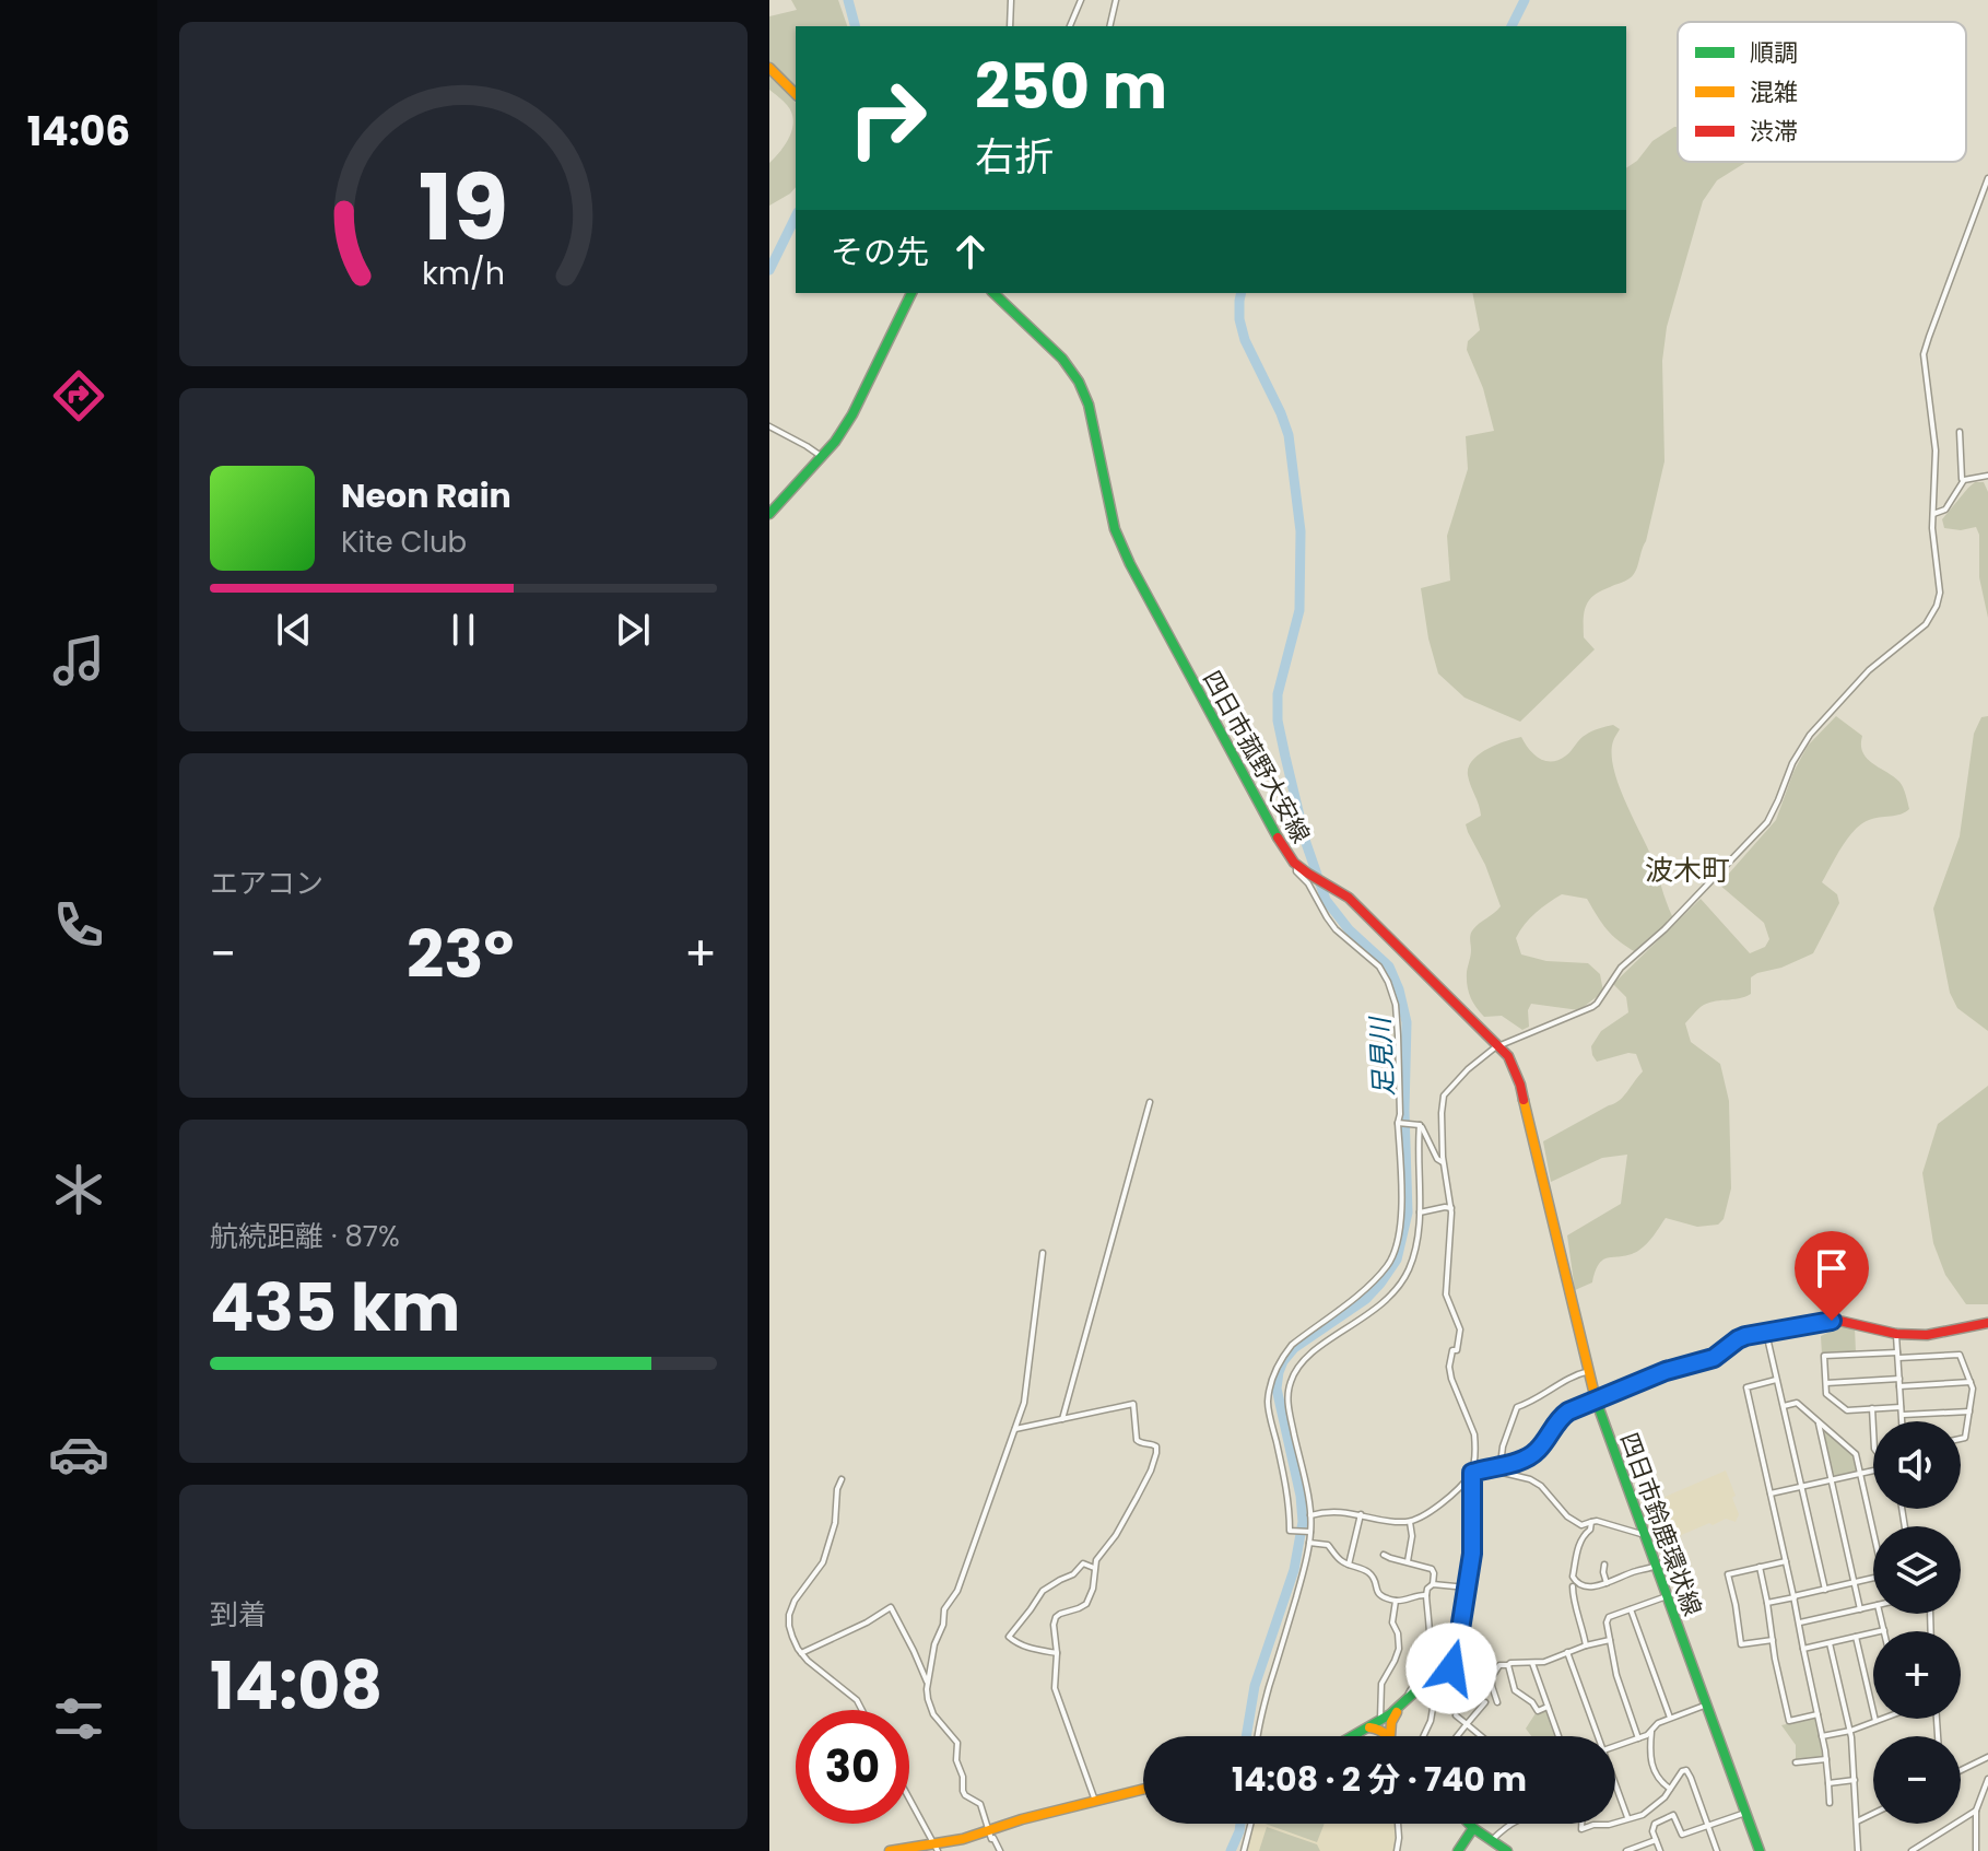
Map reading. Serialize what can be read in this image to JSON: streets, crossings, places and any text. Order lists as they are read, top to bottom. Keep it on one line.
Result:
{"streets":{"main road":["四日市菰野大安線","四日市鈴鹿環状線"]},"crossings":[["四日市菰野大安線","四日市鈴鹿環状線"]],"districts":["波木町"],"water":["足見川"],"legend":["順調","混雑","渋滞"],"page":{"tabs":"14:06","turn":["250 m","右折"],"then":"その先","song":["Neon Rain","Kite Club"],"tile":["エアコン",["航続距離 · 87%","435 km"],["到着","14:08"]],"heat":["−","23°","+"],"map_buttons":["+","−"],"limit":"30","trip":"14:08 · 2 分 · 740 m","gauge":["19","km/h"]}}
